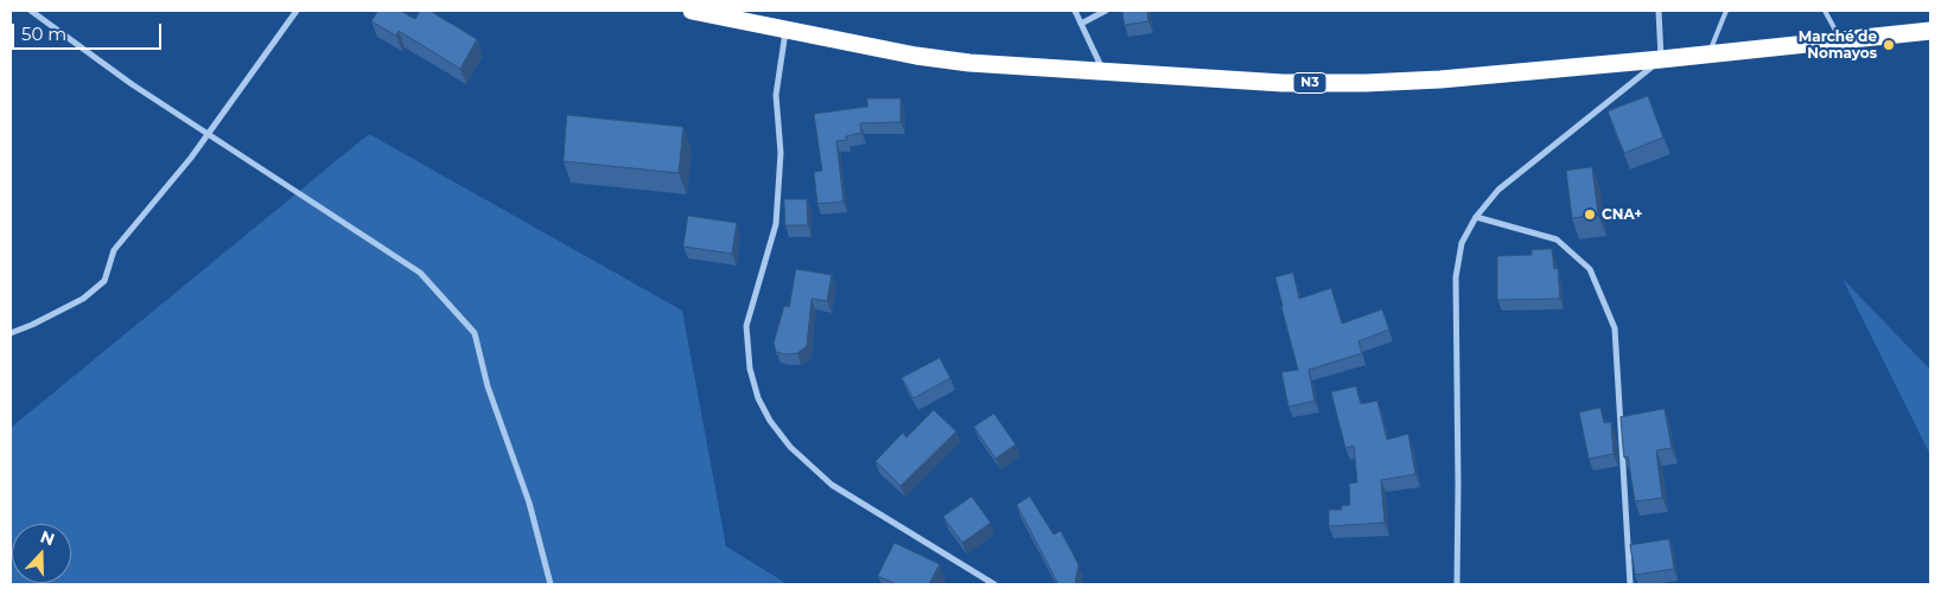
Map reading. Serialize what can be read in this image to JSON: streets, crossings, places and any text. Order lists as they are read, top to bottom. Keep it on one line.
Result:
{"streets":{"highway":["N3"]},"places":["Marché de Nomayos","CNA+"],"scale_bar":"50 m","north":"top"}
